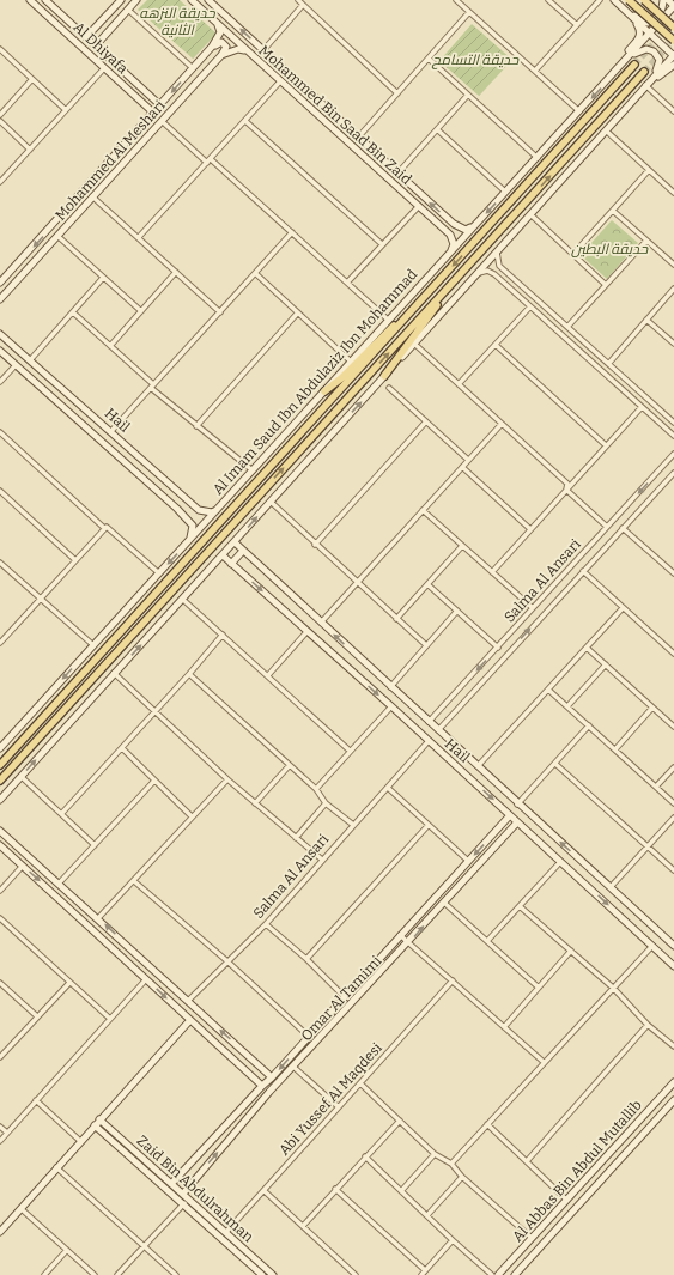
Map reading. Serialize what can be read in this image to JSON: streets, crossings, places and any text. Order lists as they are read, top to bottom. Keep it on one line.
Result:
{"streets":{"main road":["Al Imam Saud Ibn Abdulaziz Ibn Mohammad"],"street":["Al Dhiyafa","Mohammed Bin Saad Bin Zaid","Mohammed Al Meshari","Hail","Salma Al Ansari","Omar Al Tamimi","Abi Yussef Al Maqdesi","Al Abbas Bin Abdul Mutallib","Zaid Bin Abdulrahman"]},"crossings":[["Al Dhiyafa","Mohammed Al Meshari"],["Mohammed Bin Saad Bin Zaid","Mohammed Al Meshari"],["Mohammed Bin Saad Bin Zaid","Al Imam Saud Ibn Abdulaziz Ibn Mohammad"],["Al Imam Saud Ibn Abdulaziz Ibn Mohammad","Hail"],["Hail","Salma Al Ansari"],["Hail","Omar Al Tamimi"],["Omar Al Tamimi","Zaid Bin Abdulrahman"],["Abi Yussef Al Maqdesi","Zaid Bin Abdulrahman"]],"parks":["حديقة النزهه الثانية","حديقة التسامح","حديقة البطين"]}
